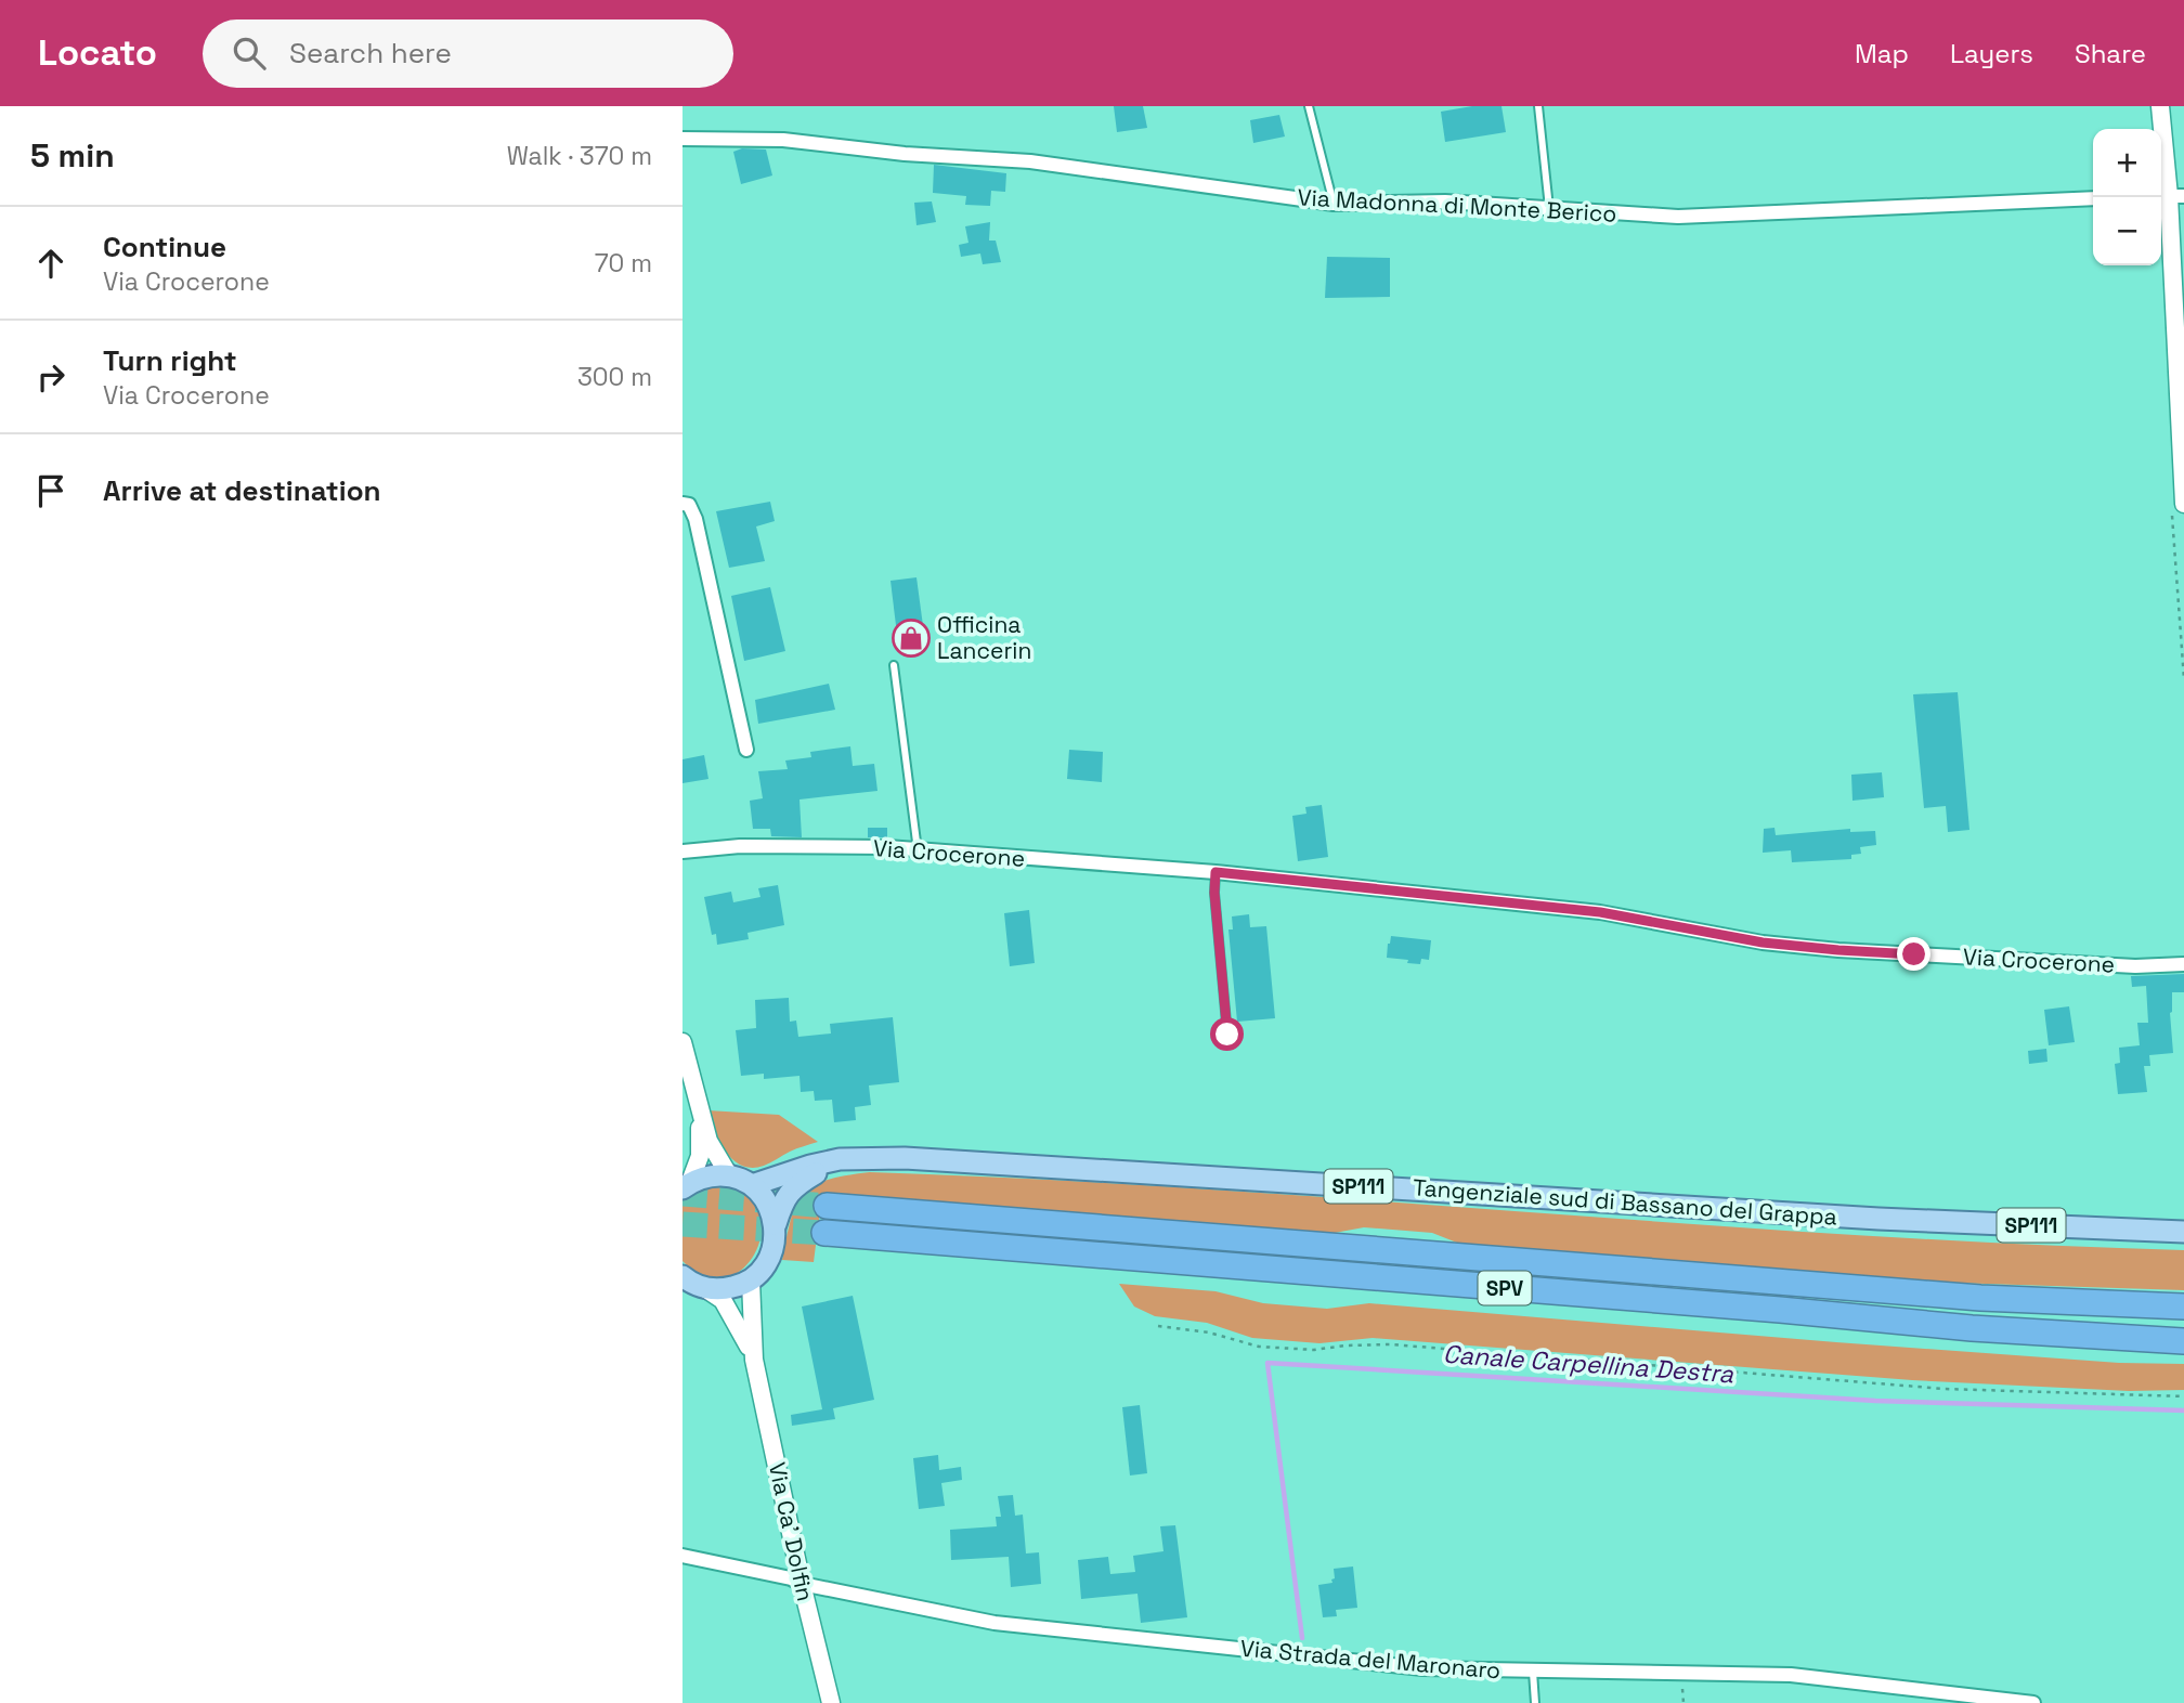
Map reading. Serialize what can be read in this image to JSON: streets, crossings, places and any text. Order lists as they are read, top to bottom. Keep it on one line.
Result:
{"streets":{"highway":["SPV"],"main road":["SP111","Tangenziale sud di Bassano del Grappa"],"street":["Via Madonna di Monte Berico","Via Crocerone","Via Ca' Dolfin","Via Strada del Maronaro"]},"crossings":[["Tangenziale sud di Bassano del Grappa","Via Ca' Dolfin"],["Via Ca' Dolfin","Via Strada del Maronaro"]],"water":["Canale Carpellina Destra"],"places":{"shop":["Officina Lancerin"]},"page":{"header":"Locato","search":"Search here","nav":["Map","Layers","Share"],"heading":["5 min","Walk · 370 m"],"map_buttons":["+","−"],"list":[["Continue","Via Crocerone","70 m"],["Turn right","Via Crocerone","300 m"],"Arrive at destination"]}}
